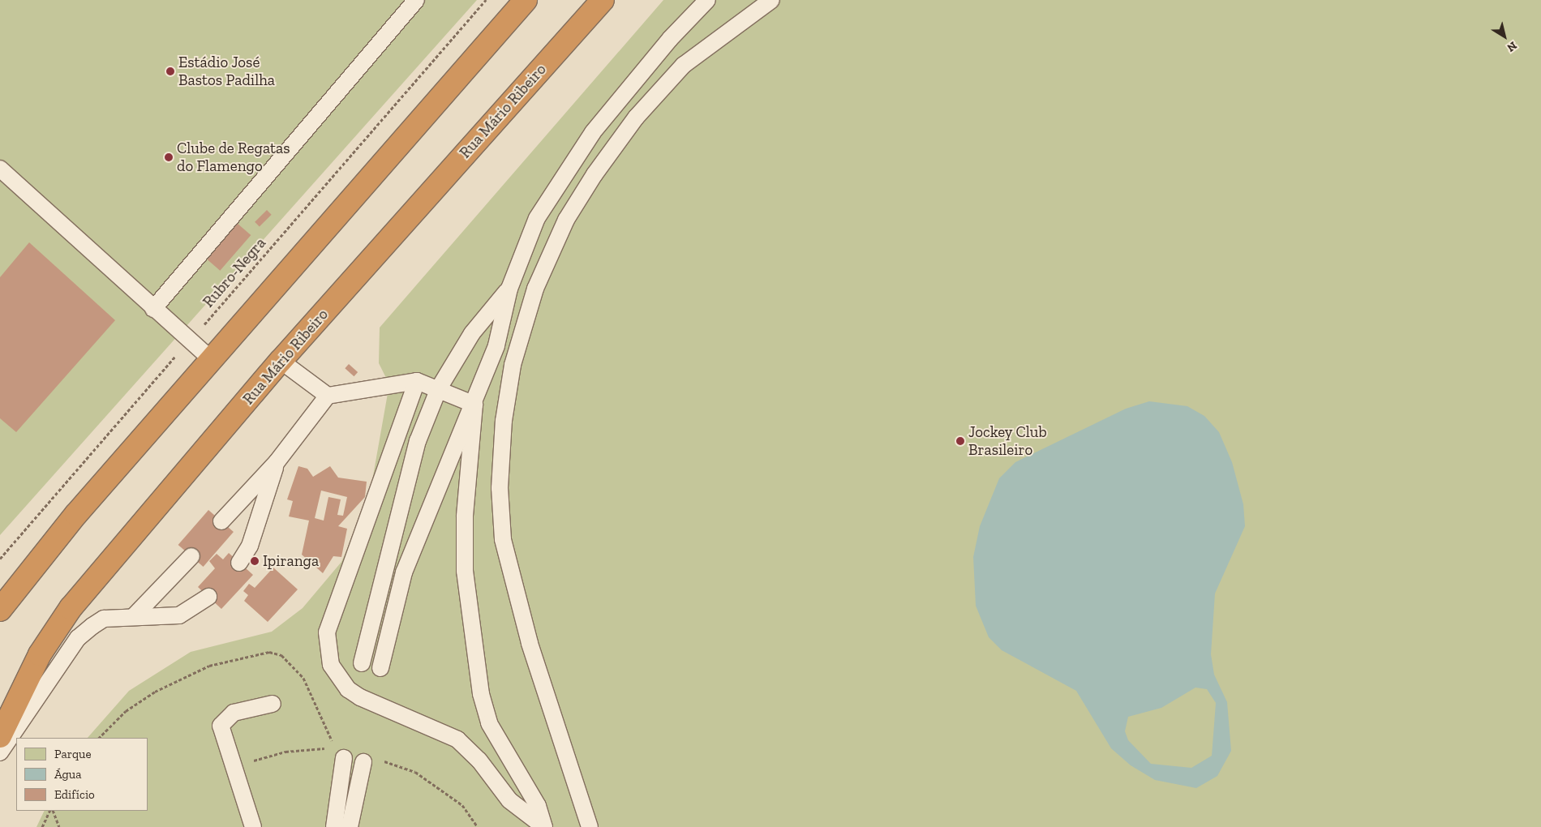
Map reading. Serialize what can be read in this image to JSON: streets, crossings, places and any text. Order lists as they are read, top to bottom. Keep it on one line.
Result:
{"streets":{"highway":["Rua Mário Ribeiro"],"path":["Rubro-Negra"]},"places":["Estádio José Bastos Padilha","Clube de Regatas do Flamengo","Jockey Club Brasileiro","Ipiranga"],"legend":["Parque","Água","Edifício"],"north":"bottom right"}
